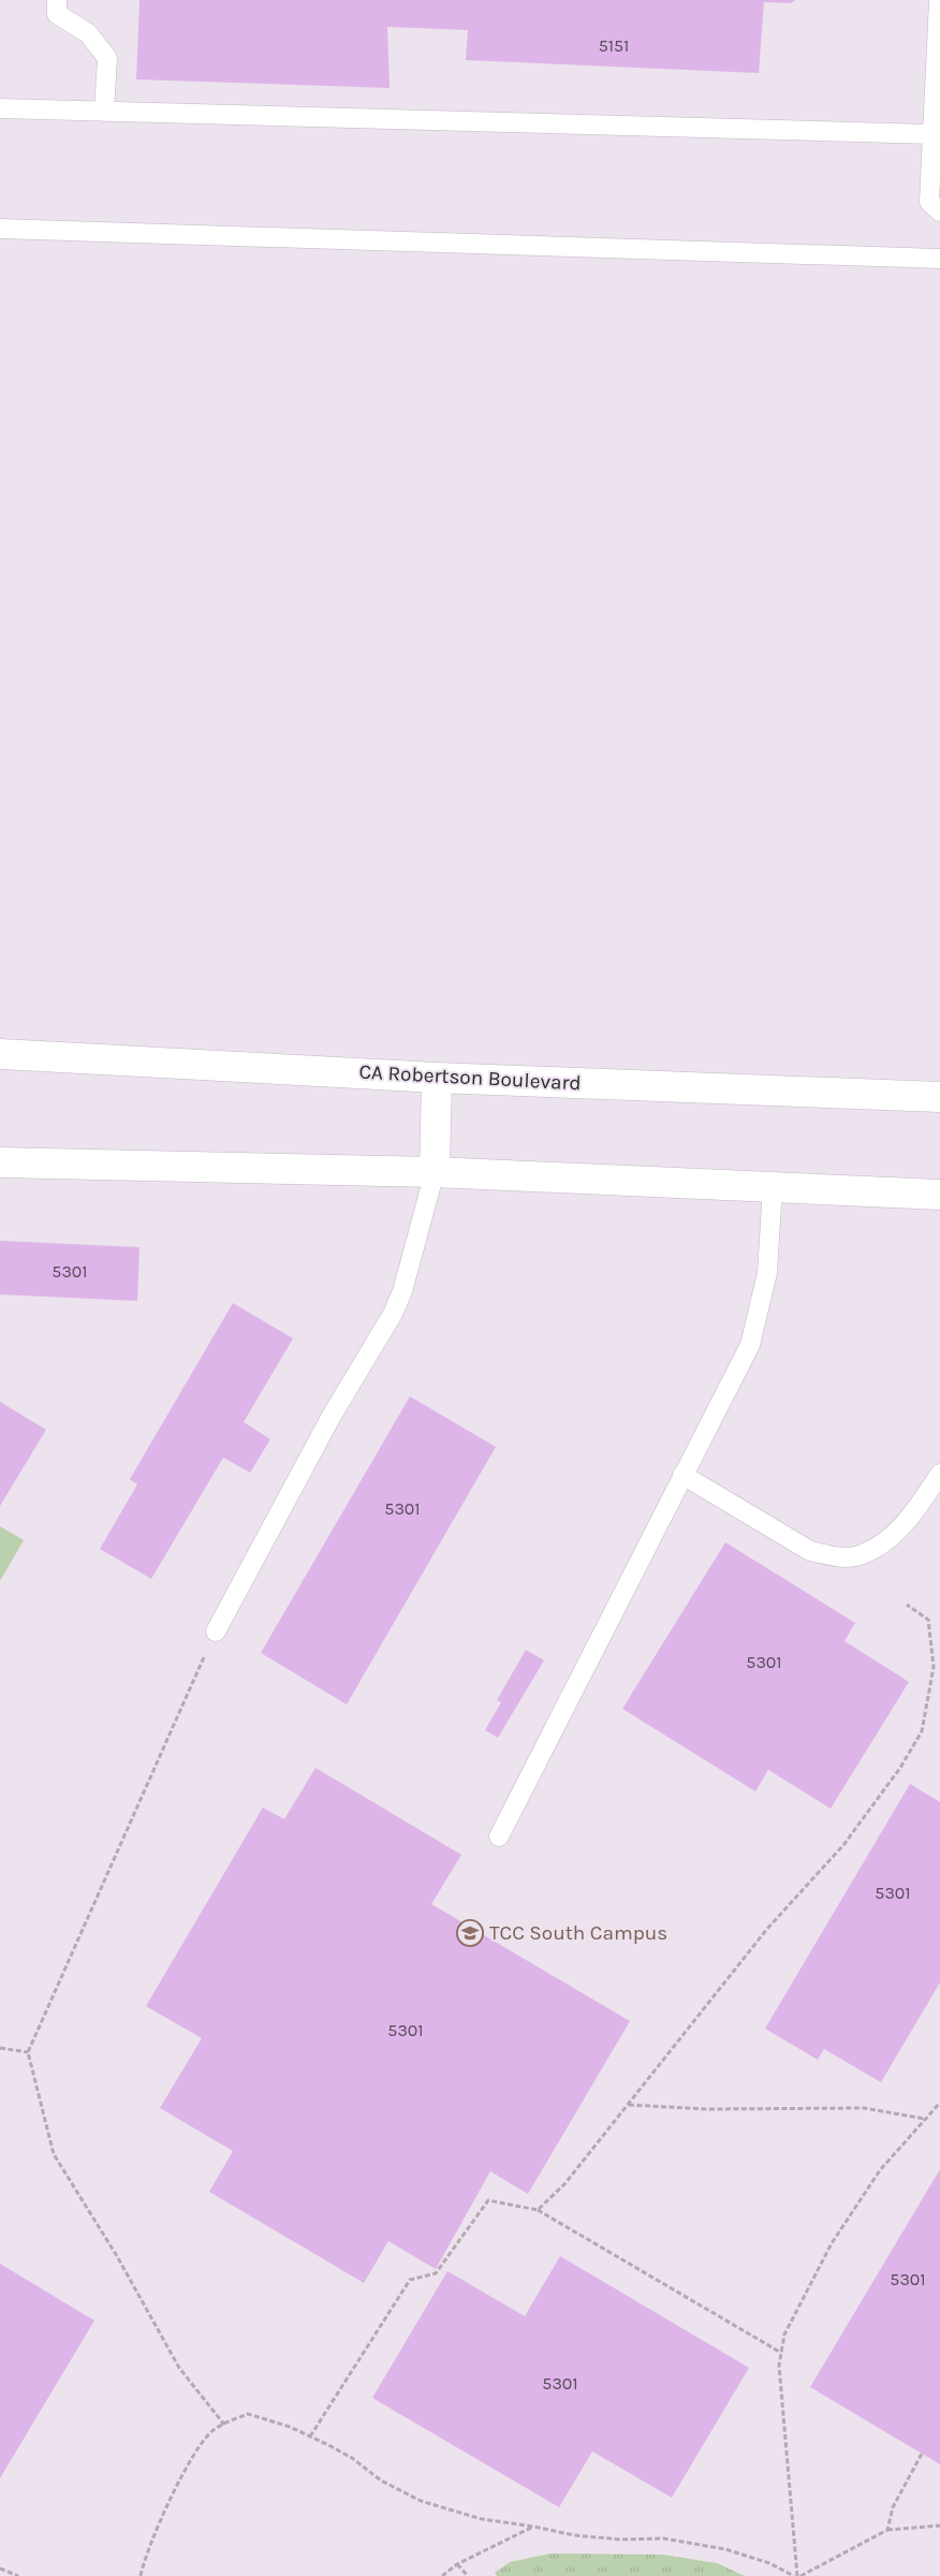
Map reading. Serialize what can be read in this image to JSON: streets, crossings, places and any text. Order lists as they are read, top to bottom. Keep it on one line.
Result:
{"streets":{"street":["CA Robertson Boulevard"]},"places":{"school or university":["TCC South Campus"]},"house_numbers":["5151","5301","5301","5301","5301","5301","5301","5301"]}
